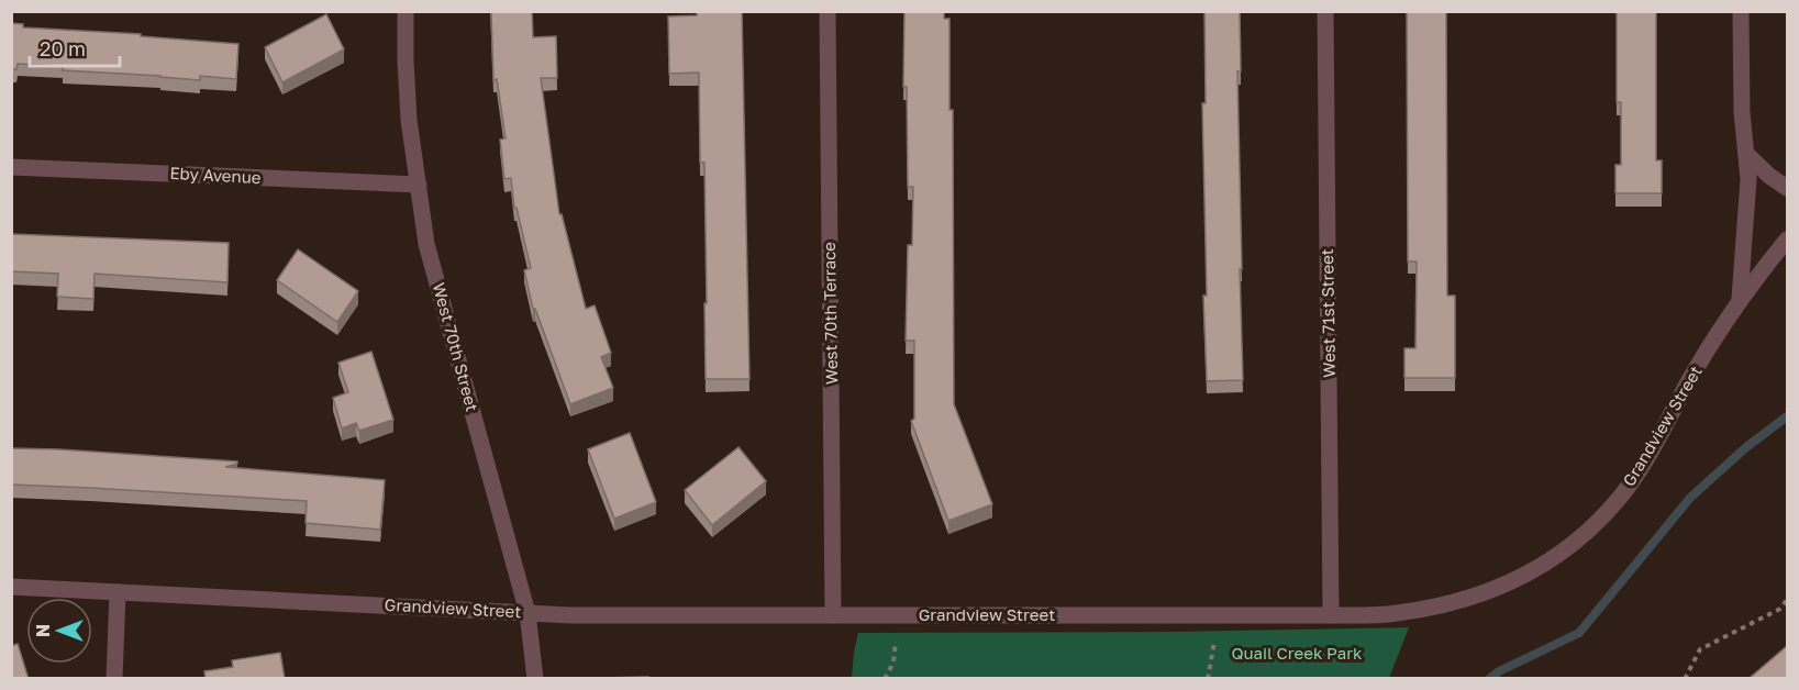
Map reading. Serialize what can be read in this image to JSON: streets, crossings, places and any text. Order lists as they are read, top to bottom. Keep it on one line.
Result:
{"streets":{"street":["Eby Avenue","West 70th Terrace","West 71st Street","West 70th Street","Grandview Street"]},"crossings":[["Eby Avenue","West 70th Street"],["West 70th Terrace","Grandview Street"],["West 71st Street","Grandview Street"],["West 70th Street","Grandview Street"]],"parks":["Quail Creek Park"],"scale_bar":"20 m","north":"left"}
